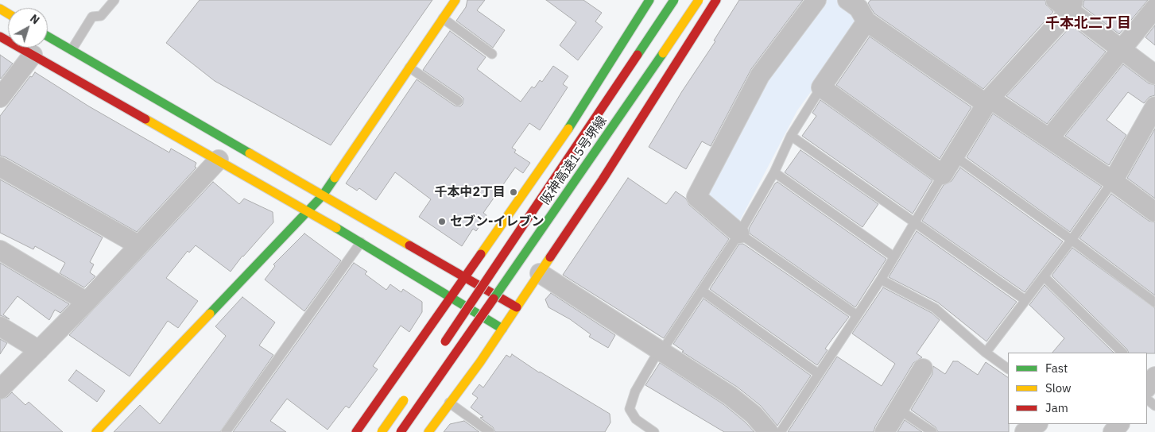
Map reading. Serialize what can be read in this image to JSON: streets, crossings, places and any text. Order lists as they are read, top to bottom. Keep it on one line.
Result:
{"streets":{"main road":["阪神高速15号堺線"]},"districts":["千本北二丁目"],"places":["千本中2丁目","セブン-イレブン"],"legend":["Fast","Slow","Jam"],"north":"top right"}
